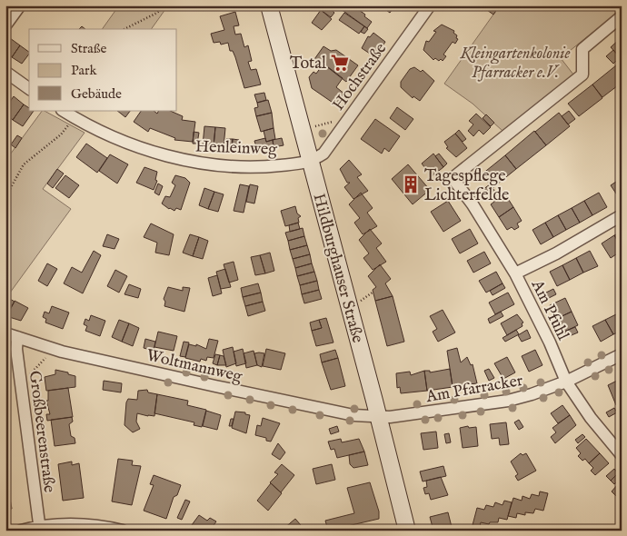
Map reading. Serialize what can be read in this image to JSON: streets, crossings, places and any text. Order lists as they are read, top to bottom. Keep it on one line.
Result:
{"streets":{"main road":["Hildburghauser Straße"],"street":["Hochstraße","Henleinweg","Am Pfuhl","Woltmannweg","Am Pfarracker","Großbeerenstraße"]},"crossings":[["Hochstraße","Henleinweg"],["Hochstraße","Hildburghauser Straße"],["Henleinweg","Hildburghauser Straße"],["Hildburghauser Straße","Woltmannweg"],["Hildburghauser Straße","Am Pfarracker"],["Am Pfuhl","Am Pfarracker"],["Woltmannweg","Am Pfarracker"],["Woltmannweg","Großbeerenstraße"]],"parks":["Kleingartenkolonie Pfarracker e.V."],"places":{"supermarket":["Total"],"building":["Tagespflege Lichterfelde"]},"legend":["Straße","Park","Gebäude"]}
